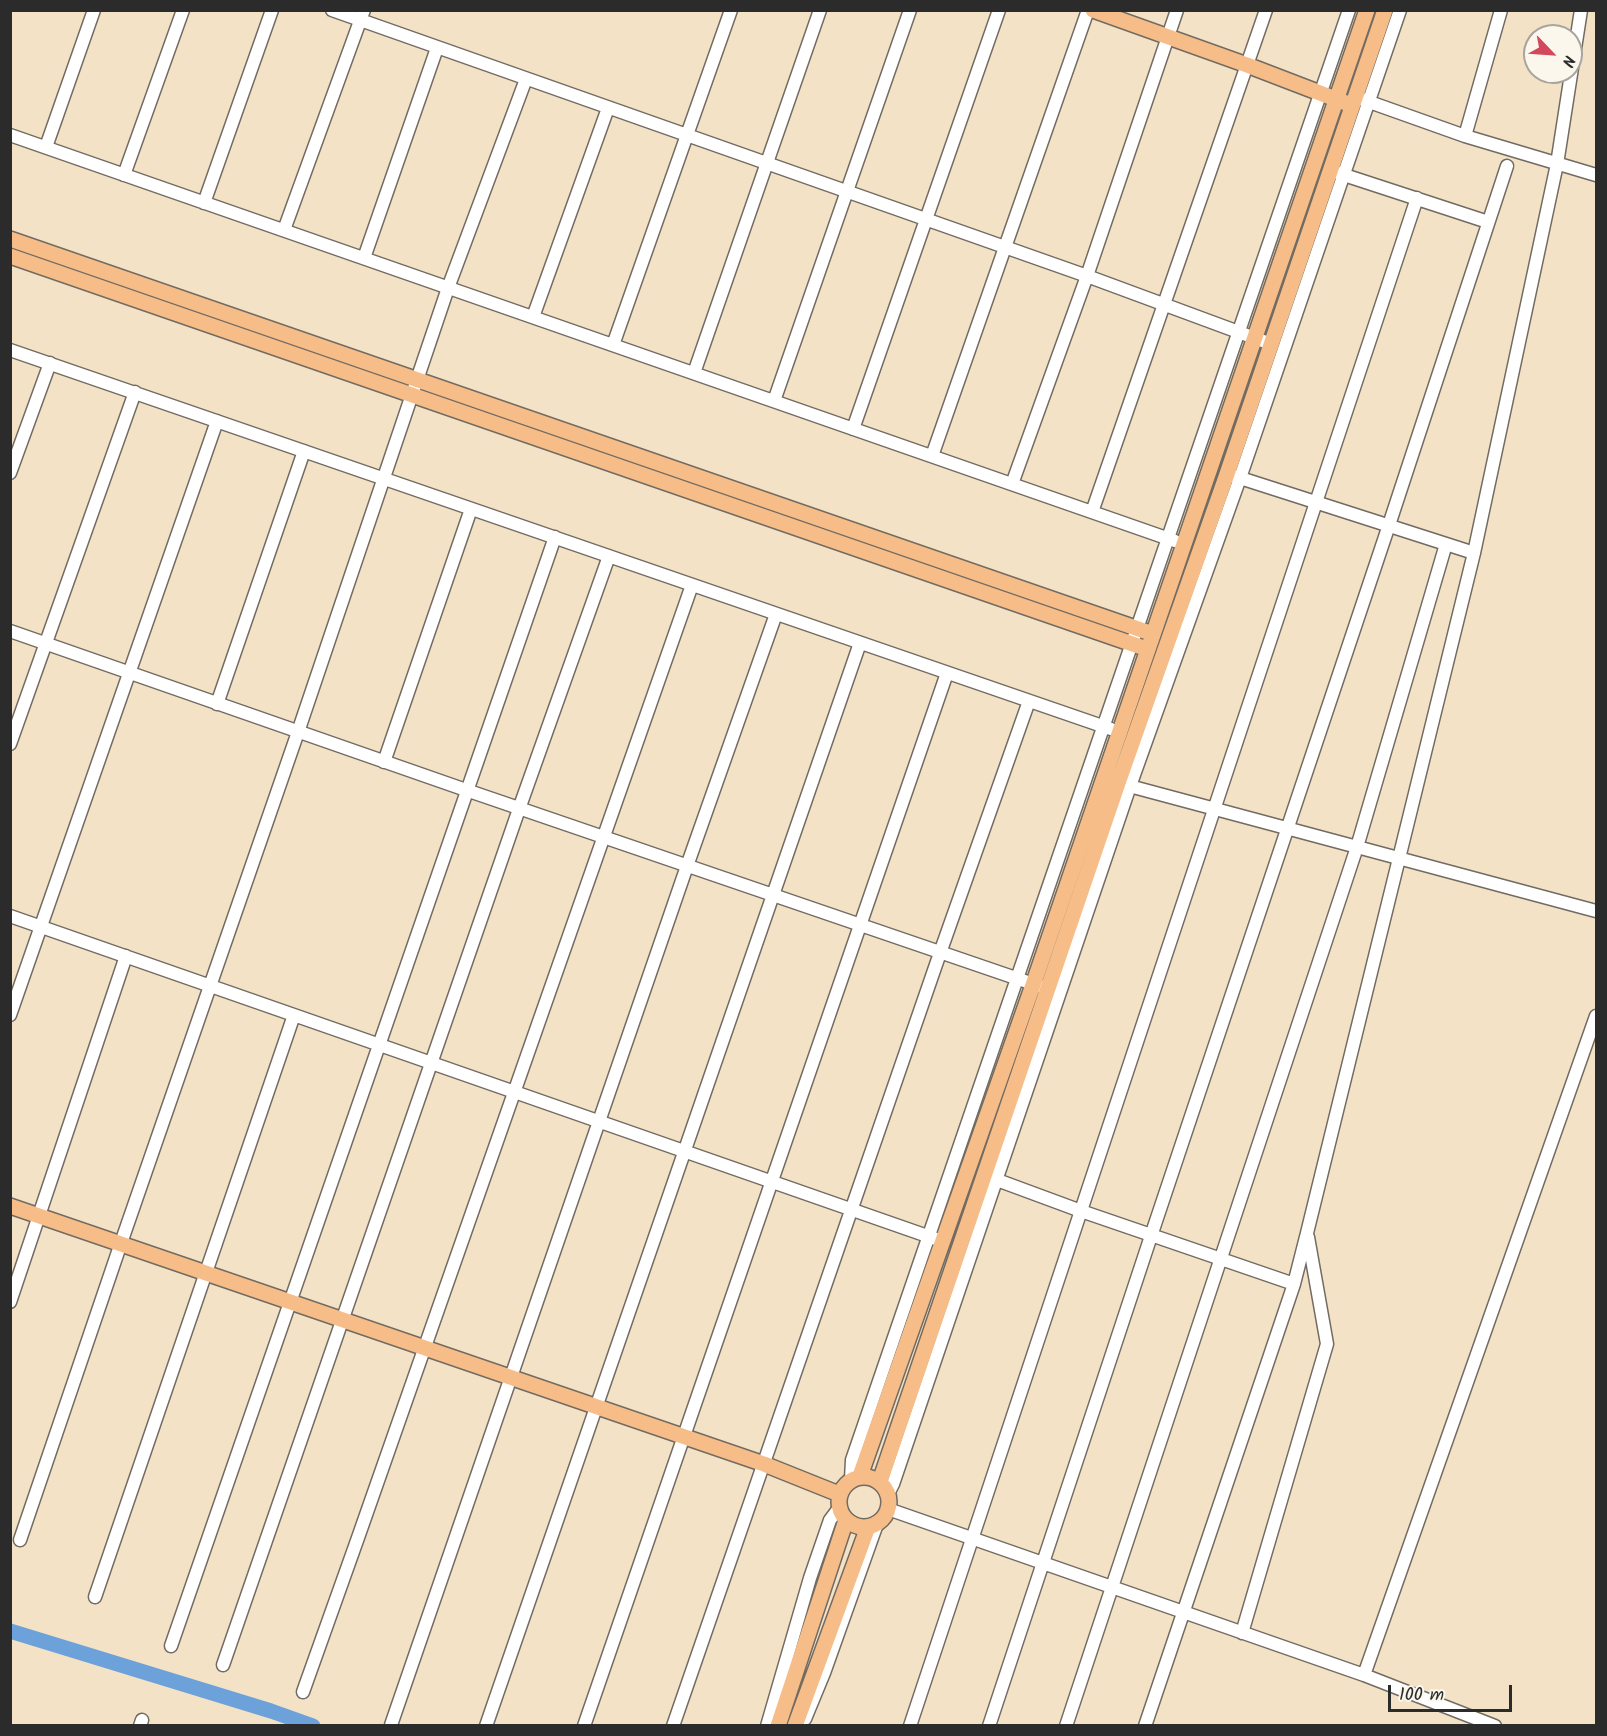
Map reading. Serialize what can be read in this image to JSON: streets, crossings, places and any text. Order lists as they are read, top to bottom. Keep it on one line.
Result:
{"scale_bar":"100 m","north":"bottom right"}
